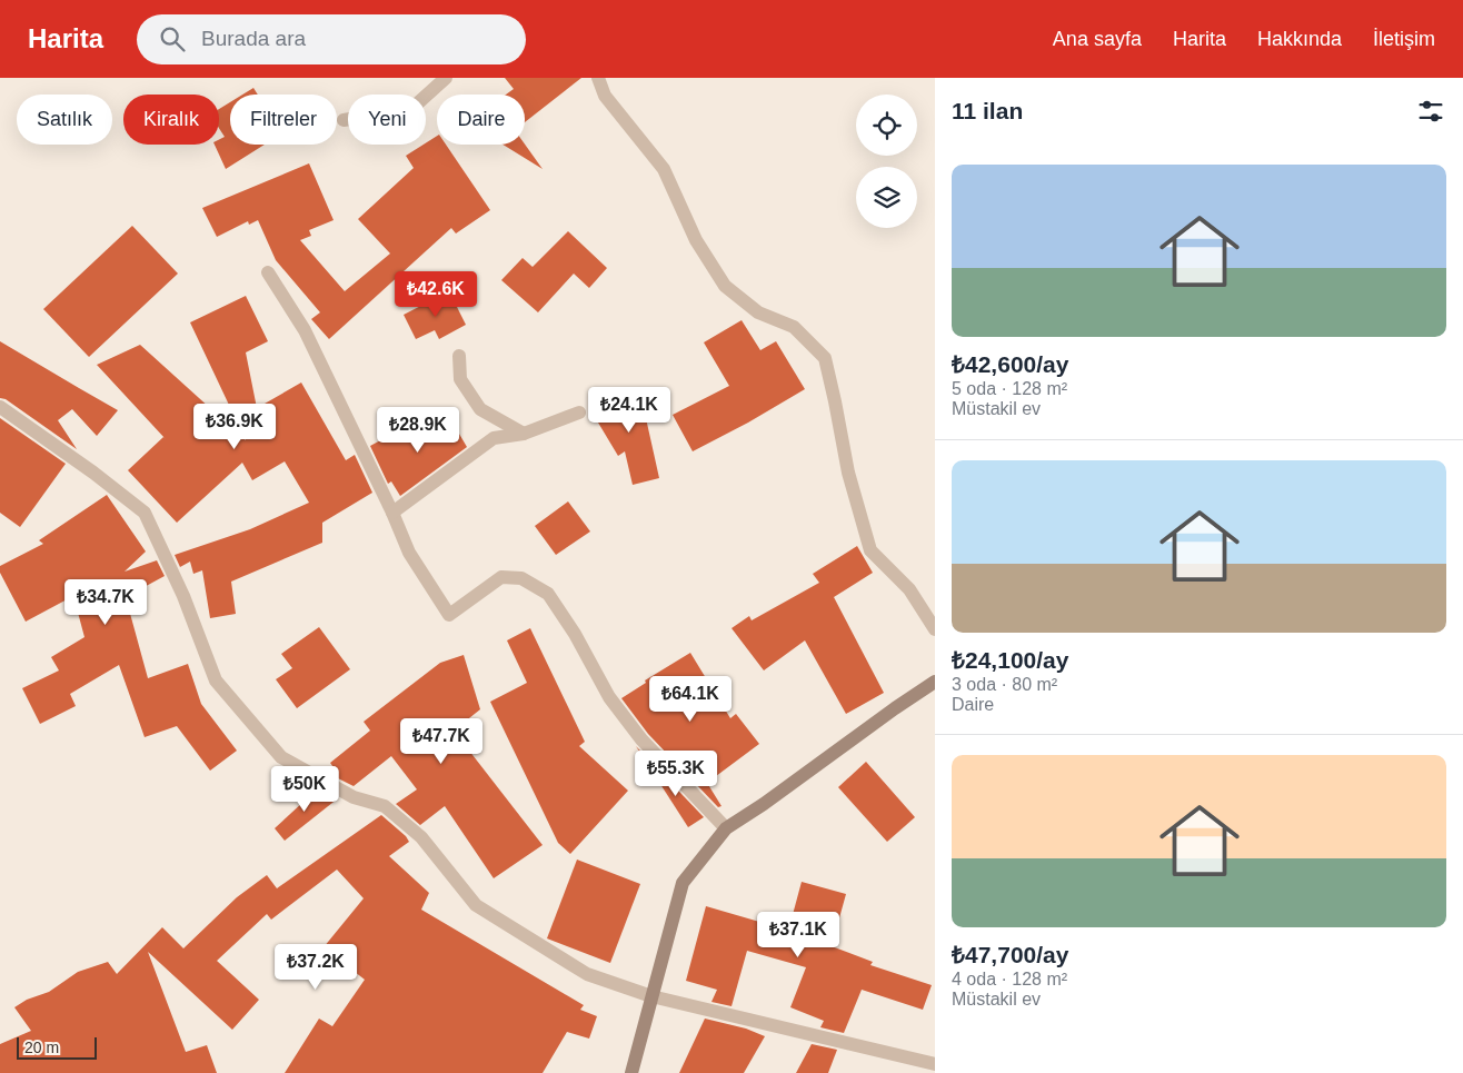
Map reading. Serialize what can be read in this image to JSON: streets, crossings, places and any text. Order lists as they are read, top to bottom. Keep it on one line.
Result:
{"scale_bar":"20 m","page":{"header":"Harita","search":"Burada ara","nav":["Ana sayfa","Harita","Hakkında","İletişim"],"heading":"11 ilan","chip":["Satılık","Kiralık","Filtreler","Yeni","Daire"],"list":[{"name":"₺42,600/ay","note":"5 oda · 128 m² · Müstakil ev"},{"name":"₺24,100/ay","note":"3 oda · 80 m² · Daire"},{"name":"₺47,700/ay","note":"4 oda · 128 m² · Müstakil ev"}],"price":["₺42.6K","₺24.1K","₺36.9K","₺28.9K","₺34.7K","₺64.1K","₺47.7K","₺55.3K","₺50K","₺37.1K","₺37.2K"],"scale":"20 m"}}
